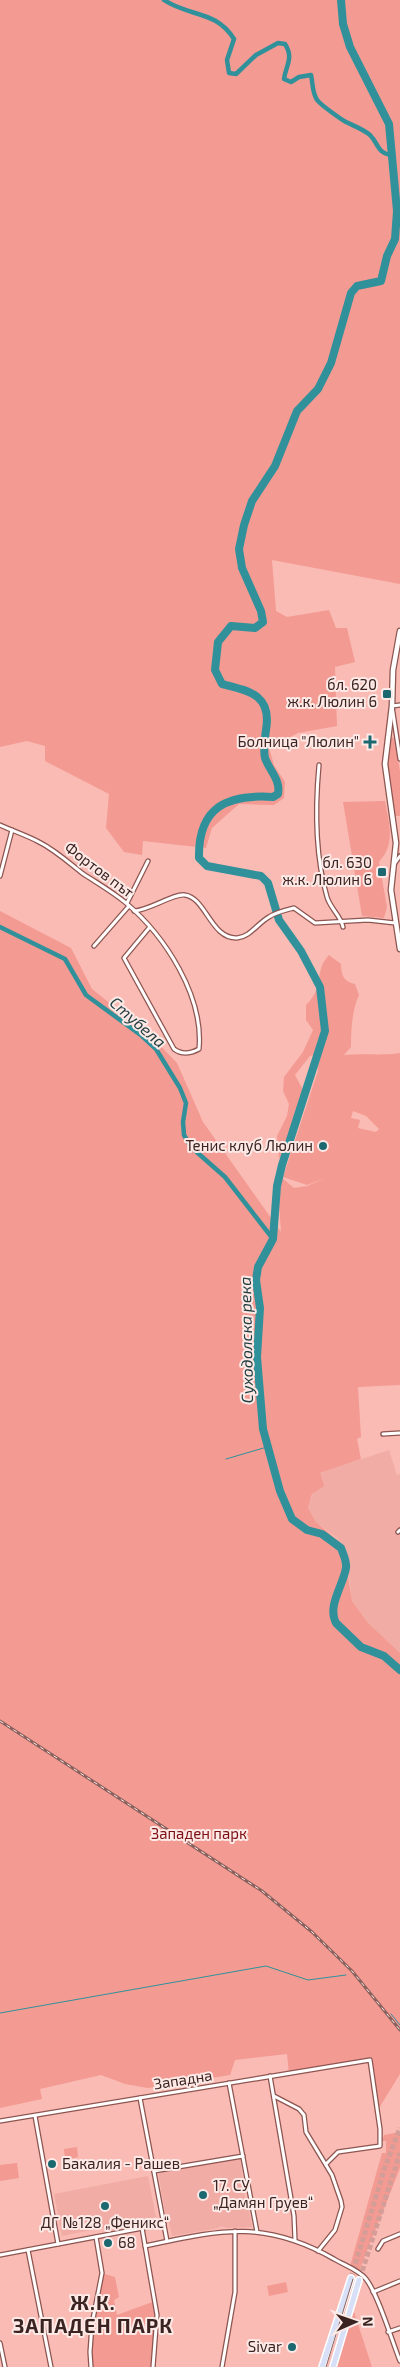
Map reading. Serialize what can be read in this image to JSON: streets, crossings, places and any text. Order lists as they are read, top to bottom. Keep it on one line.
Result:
{"streets":{"street":["Фортов път","Западна"]},"districts":["Ж.К. ЗАПАДЕН ПАРК"],"water":["Стубела","Суходолска река"],"parks":["Западен парк"],"places":{"transit":["бл. 620 ж.к. Люлин 6","бл. 630 ж.к. Люлин 6"],"health":["Болница \"Люлин\""],"other":["Тенис клуб Люлин","Бакалия - Рашев","17. СУ „Дамян Груев“","ДГ №128 „Феникс“","68","Sivar"]},"north":"right"}
